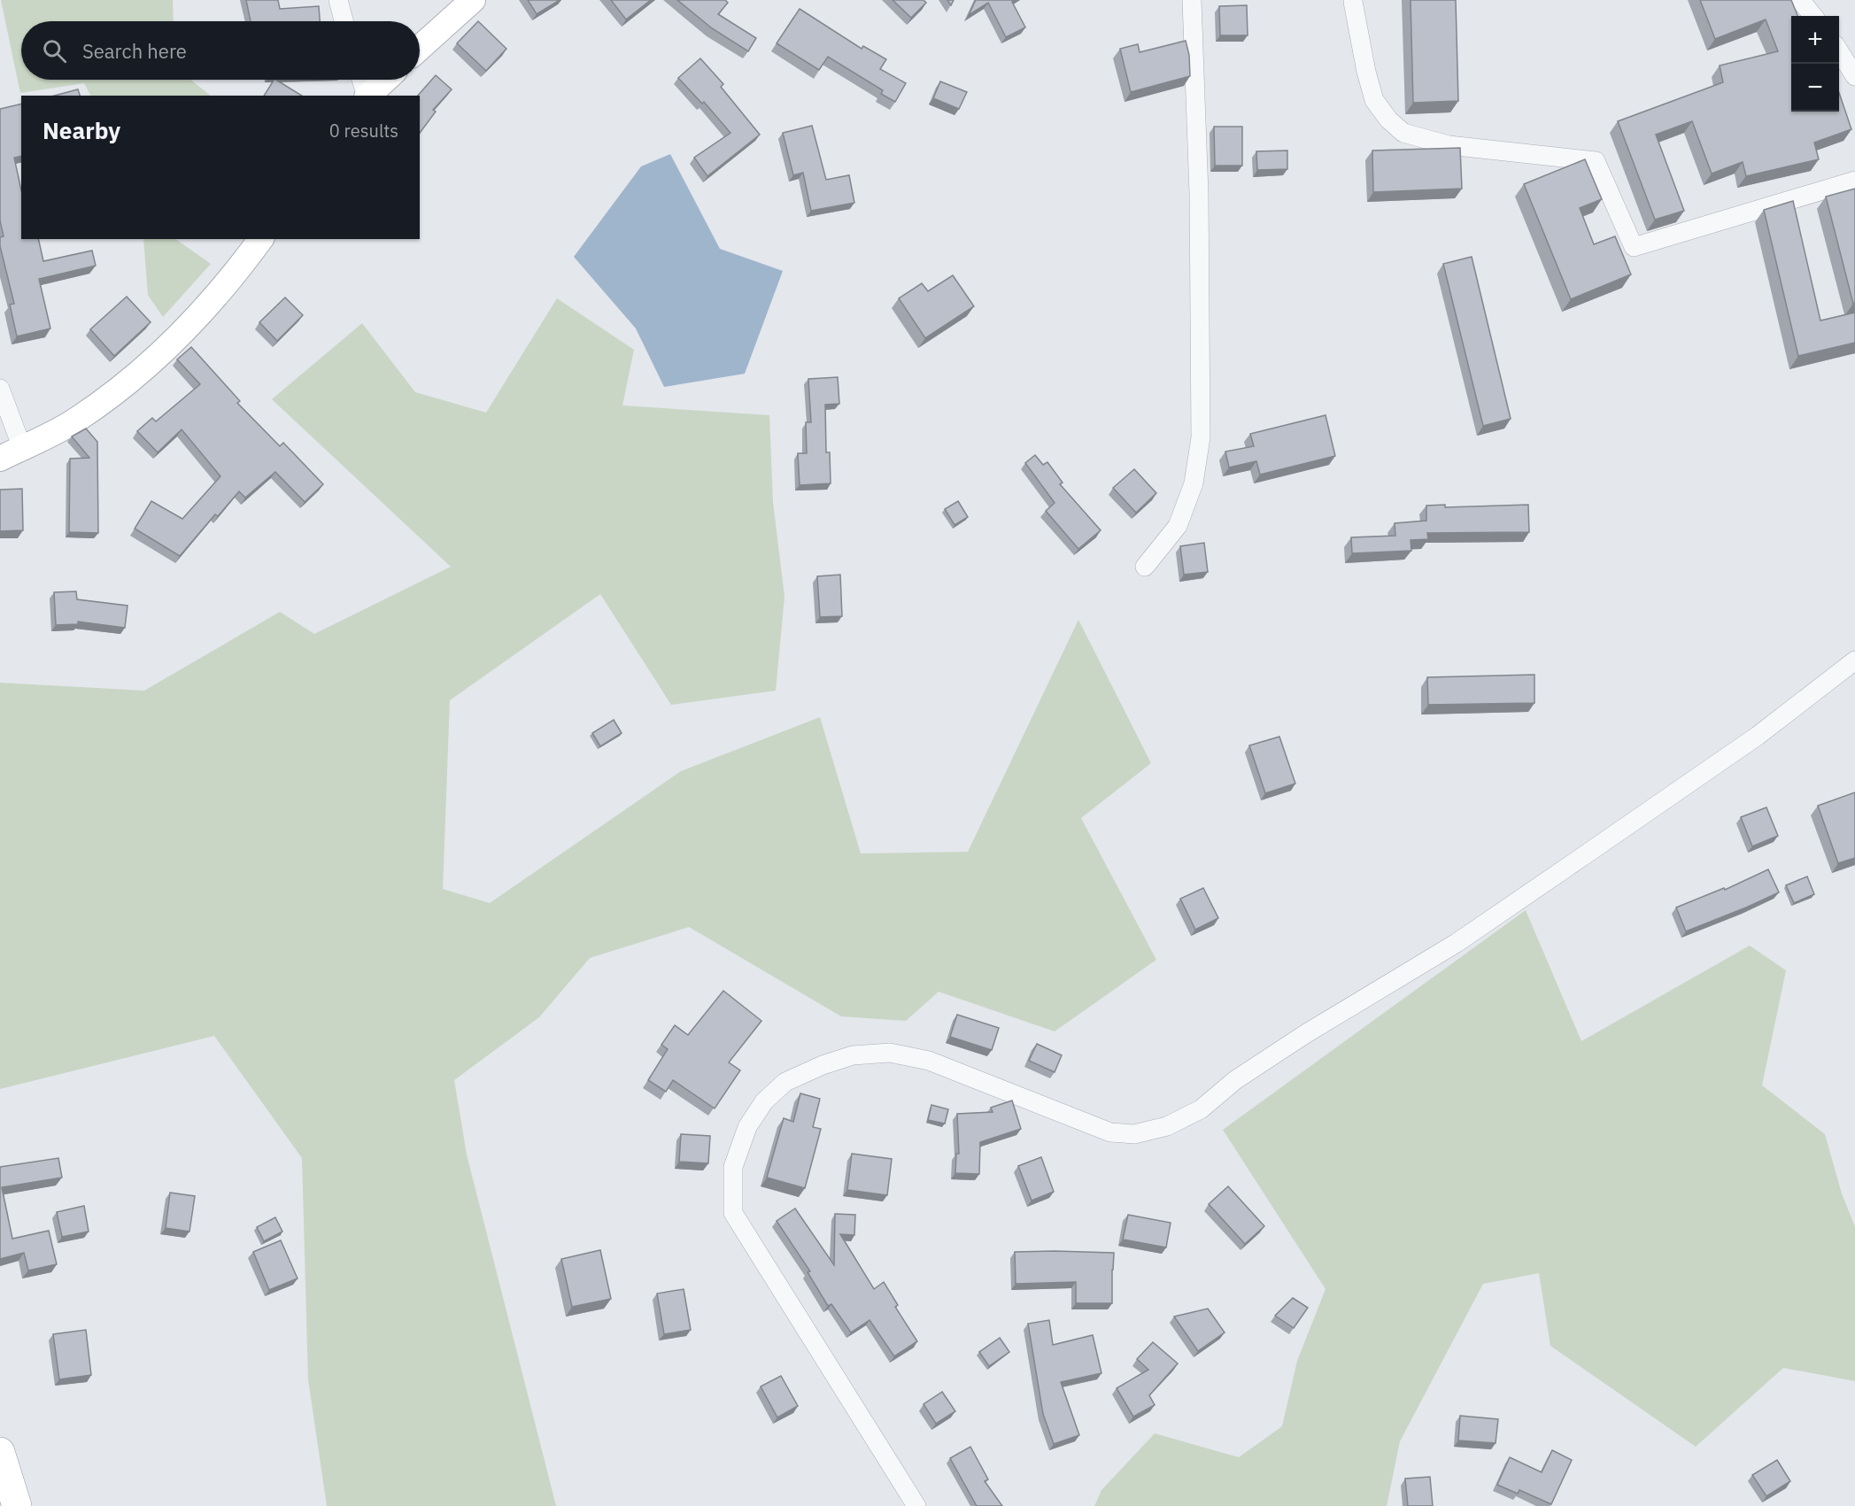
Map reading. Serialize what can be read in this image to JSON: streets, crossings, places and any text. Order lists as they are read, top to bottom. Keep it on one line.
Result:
{"page":{"map_buttons":["+","−"],"search":"Search here","heading":["Nearby","0 results"]}}
